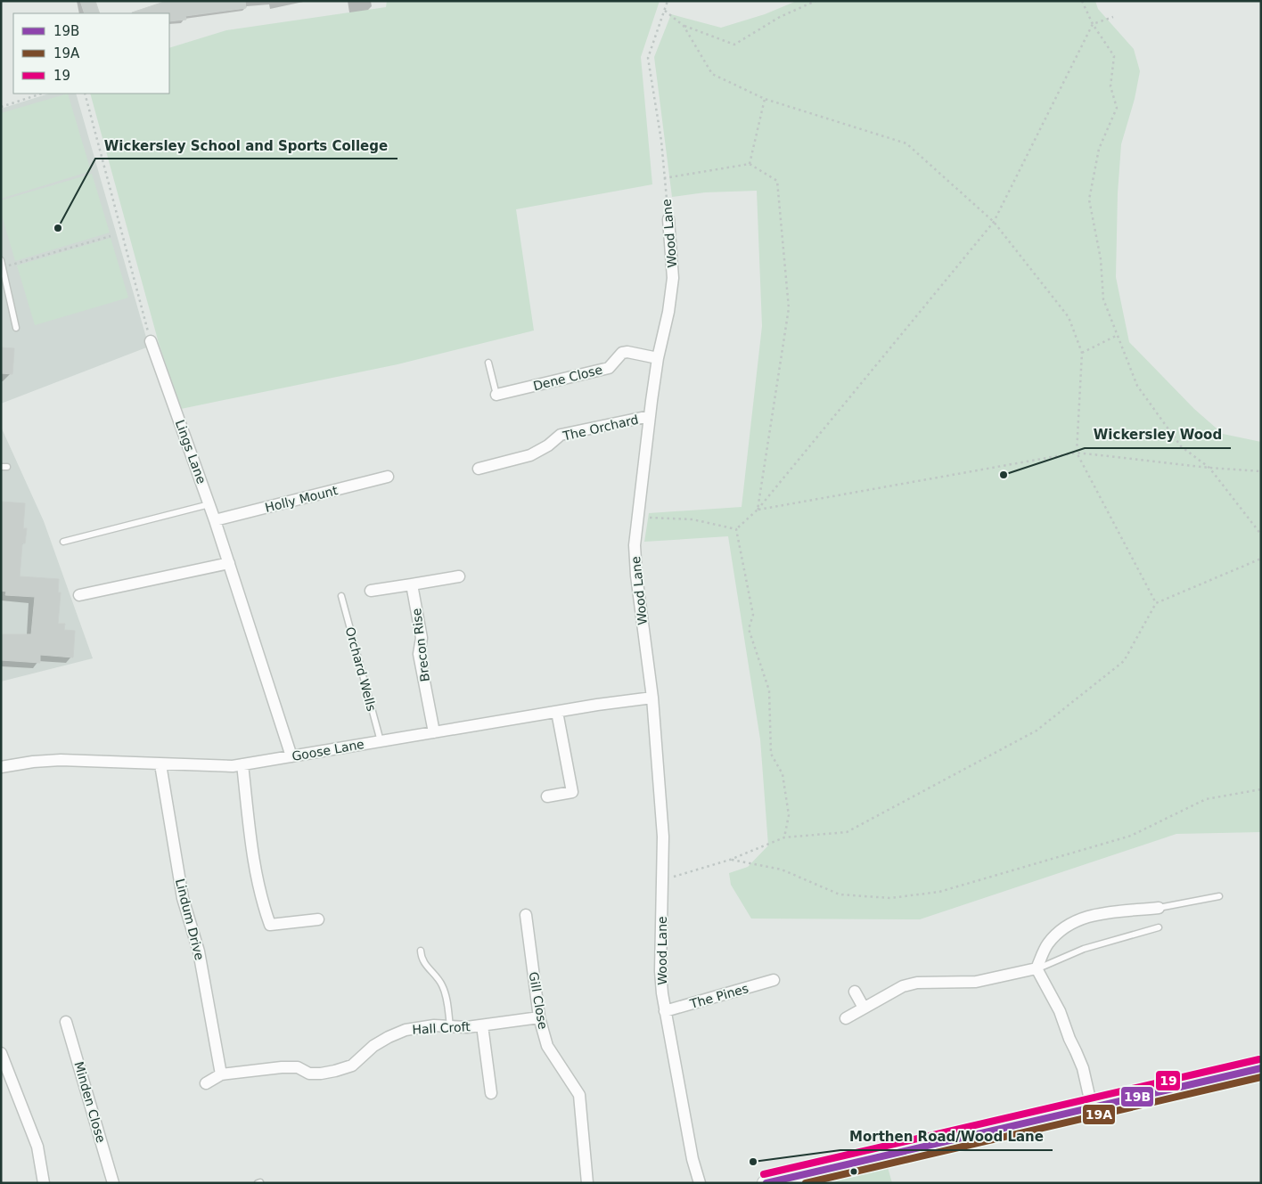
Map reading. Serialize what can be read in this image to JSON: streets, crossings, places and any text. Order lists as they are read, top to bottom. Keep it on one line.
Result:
{"streets":{"street":["Wood Lane","Dene Close","The Orchard","Lings Lane","Holly Mount","Brecon Rise","Goose Lane","Lindum Drive","The Pines","Gill Close","Hall Croft","Minden Close"],"lane":["Orchard Wells"]},"crossings":[["Wood Lane","Dene Close"],["Wood Lane","The Orchard"],["Wood Lane","Goose Lane"],["Wood Lane","The Pines"],["Lings Lane","Holly Mount"],["Lings Lane","Goose Lane"],["Brecon Rise","Goose Lane"],["Orchard Wells","Goose Lane"],["Goose Lane","Lindum Drive"],["Lindum Drive","Hall Croft"],["Gill Close","Hall Croft"]],"places":["Wickersley School and Sports College","Wickersley Wood","Morthen Road/Wood Lane"],"lines":["transit line 19","transit line 19B","transit line 19A"],"legend":["19B","19A","19"]}
